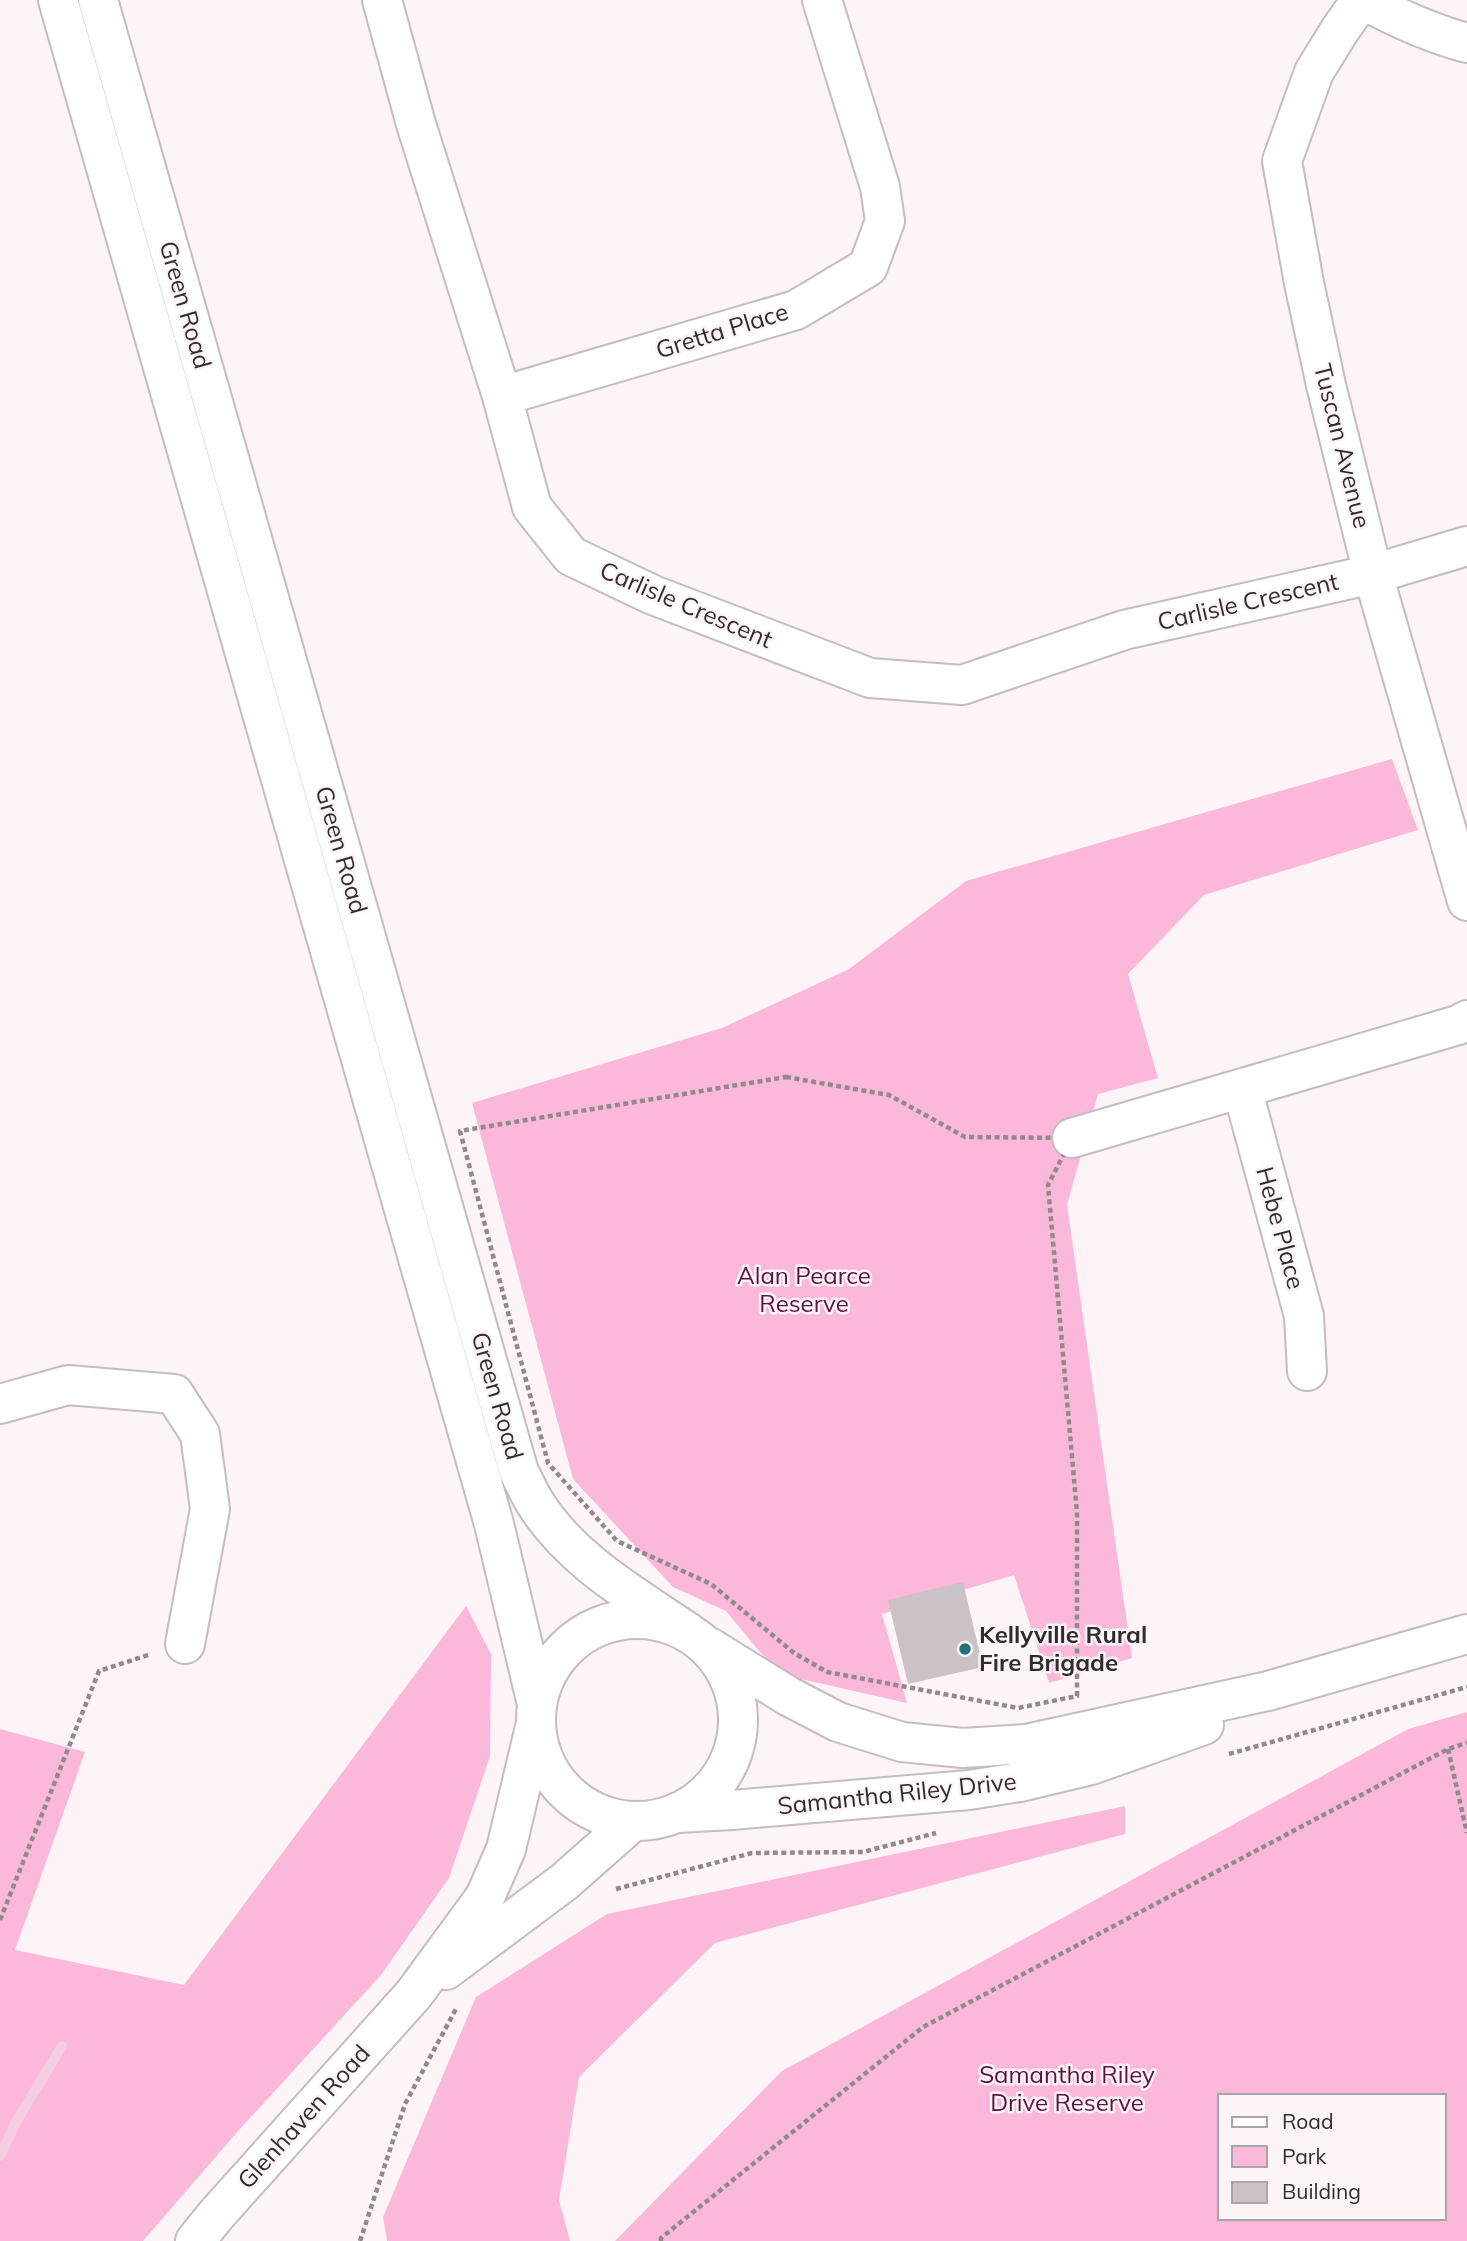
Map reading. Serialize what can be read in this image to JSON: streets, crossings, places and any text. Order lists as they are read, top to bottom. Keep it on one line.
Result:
{"streets":{"main road":["Green Road","Gretta Place","Tuscan Avenue","Carlisle Crescent","Hebe Place","Samantha Riley Drive","Glenhaven Road"]},"crossings":[["Green Road","Samantha Riley Drive"],["Green Road","Glenhaven Road"],["Gretta Place","Carlisle Crescent"],["Tuscan Avenue","Carlisle Crescent"],["Samantha Riley Drive","Glenhaven Road"]],"parks":["Alan Pearce Reserve","Samantha Riley Drive Reserve"],"places":["Kellyville Rural Fire Brigade"],"legend":["Road","Park","Building"]}
